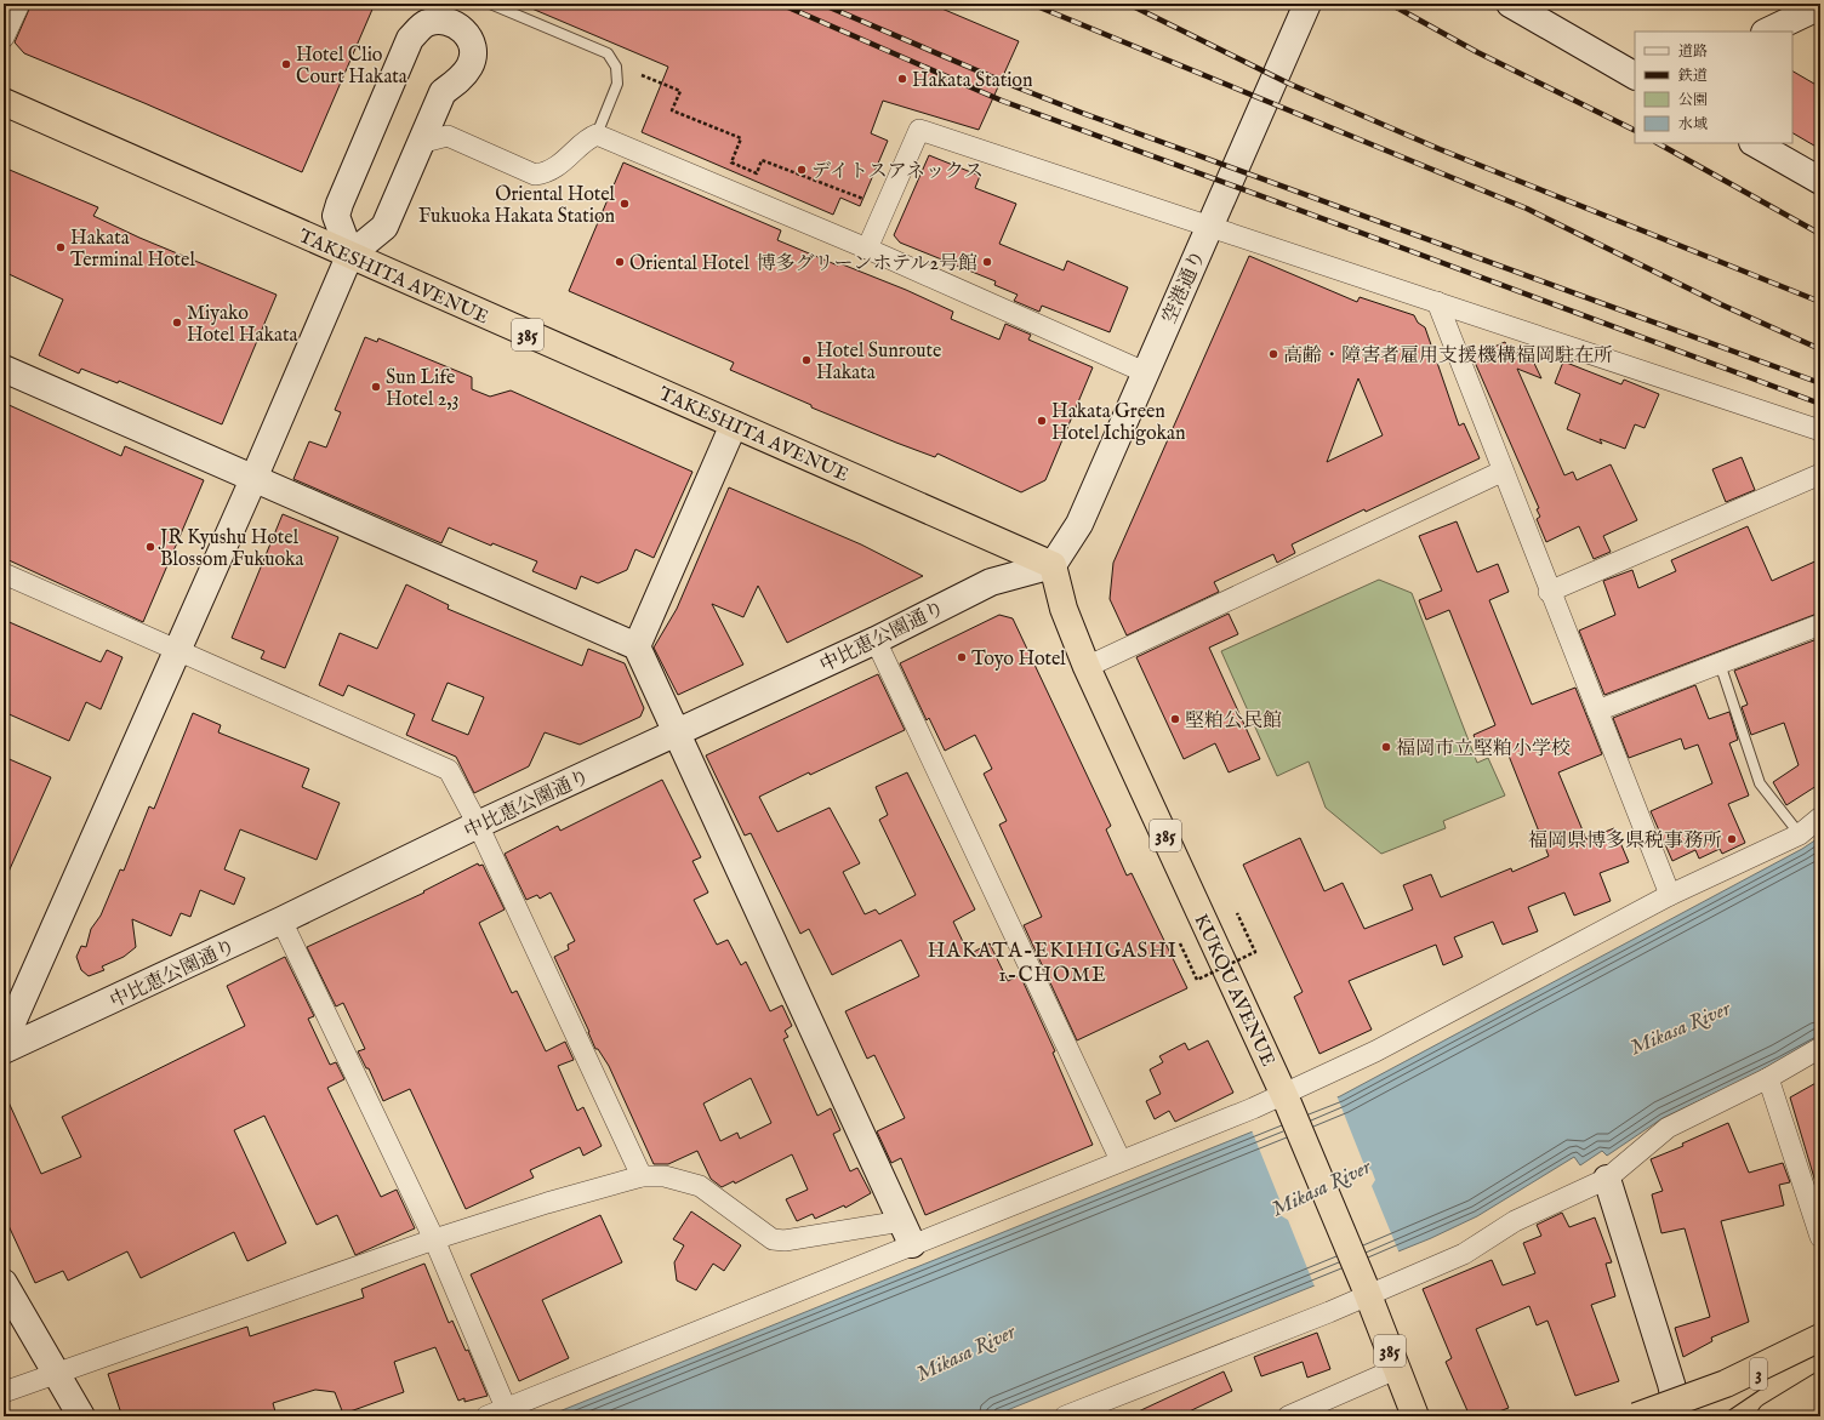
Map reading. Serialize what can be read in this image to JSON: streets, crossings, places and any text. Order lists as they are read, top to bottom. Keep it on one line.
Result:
{"streets":{"highway":["TAKESHITA AVENUE","385","KUKOU AVENUE","3"],"street":["空港通り","中比恵公園通り"]},"crossings":[["TAKESHITA AVENUE","空港通り"],["TAKESHITA AVENUE","中比恵公園通り"],["TAKESHITA AVENUE","KUKOU AVENUE"],["空港通り","中比恵公園通り"],["空港通り","KUKOU AVENUE"],["中比恵公園通り","KUKOU AVENUE"]],"districts":["HAKATA-EKIHIGASHI 1-CHOME"],"water":["Mikasa River"],"places":["Hotel Clio Court Hakata","Hakata Station","デイトスアネックス","Oriental Hotel Fukuoka Hakata Station","Hakata Terminal Hotel","Oriental Hotel","博多グリーンホテル2号館","Miyako Hotel Hakata","高齢・障害者雇用支援機構福岡駐在所","Hotel Sunroute Hakata","Sun Life Hotel 2,3","Hakata Green Hotel Ichigokan","JR Kyushu Hotel Blossom Fukuoka","Toyo Hotel","堅粕公民館","福岡市立堅粕小学校","福岡県博多県税事務所"],"legend":["道路","鉄道","公園","水域"]}
